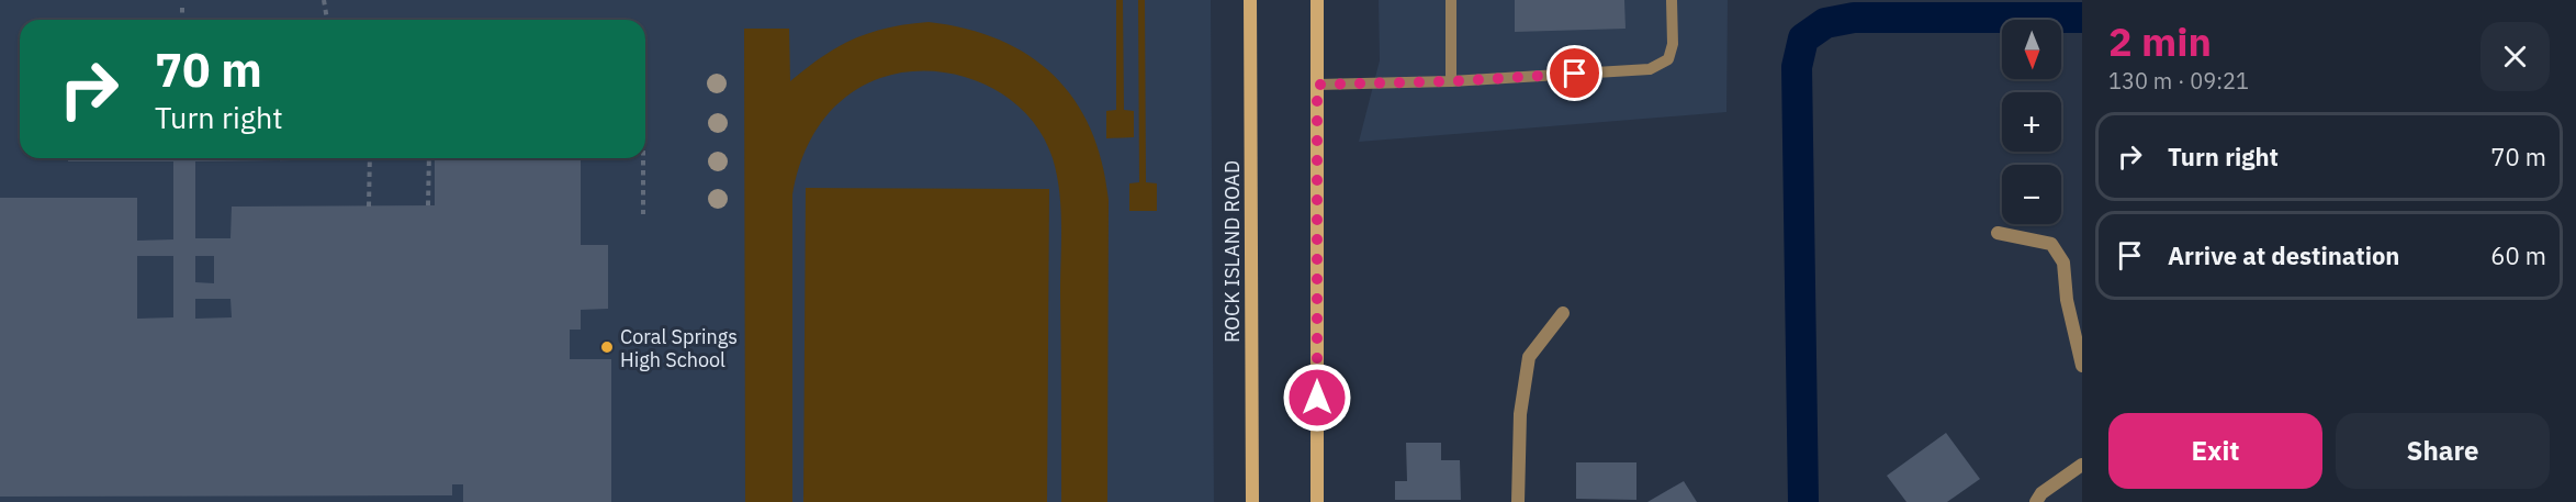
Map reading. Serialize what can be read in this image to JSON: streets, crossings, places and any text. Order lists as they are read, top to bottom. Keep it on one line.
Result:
{"streets":{"main road":["ROCK ISLAND ROAD"]},"places":["Coral Springs High School"],"north":"bottom","page":{"heading":["2 min","130 m · 09:21"],"map_buttons":["+","−"],"turn":["70 m","Turn right"],"list":[{"name":"Turn right","value":"70 m"},{"name":"Arrive at destination","value":"60 m"}],"buttons":["Exit","Share"]}}
